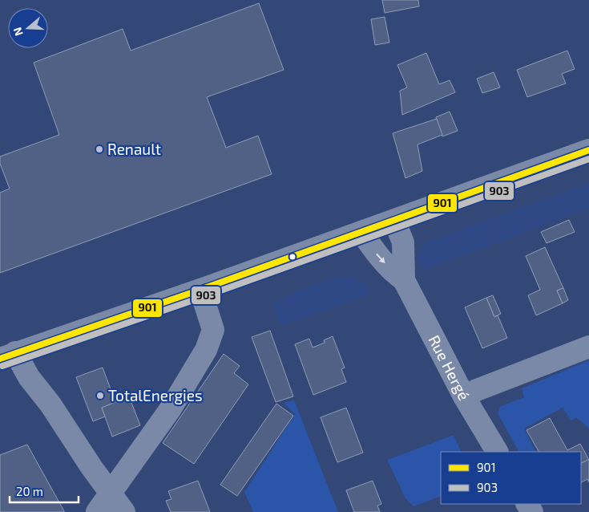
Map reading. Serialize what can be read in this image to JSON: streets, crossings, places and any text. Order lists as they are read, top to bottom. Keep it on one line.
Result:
{"streets":{"street":["Rue Hergé"]},"places":["Renault","TotalEnergies"],"lines":["transit line 901","transit line 903"],"legend":["901","903"],"scale_bar":"20 m","north":"left"}
